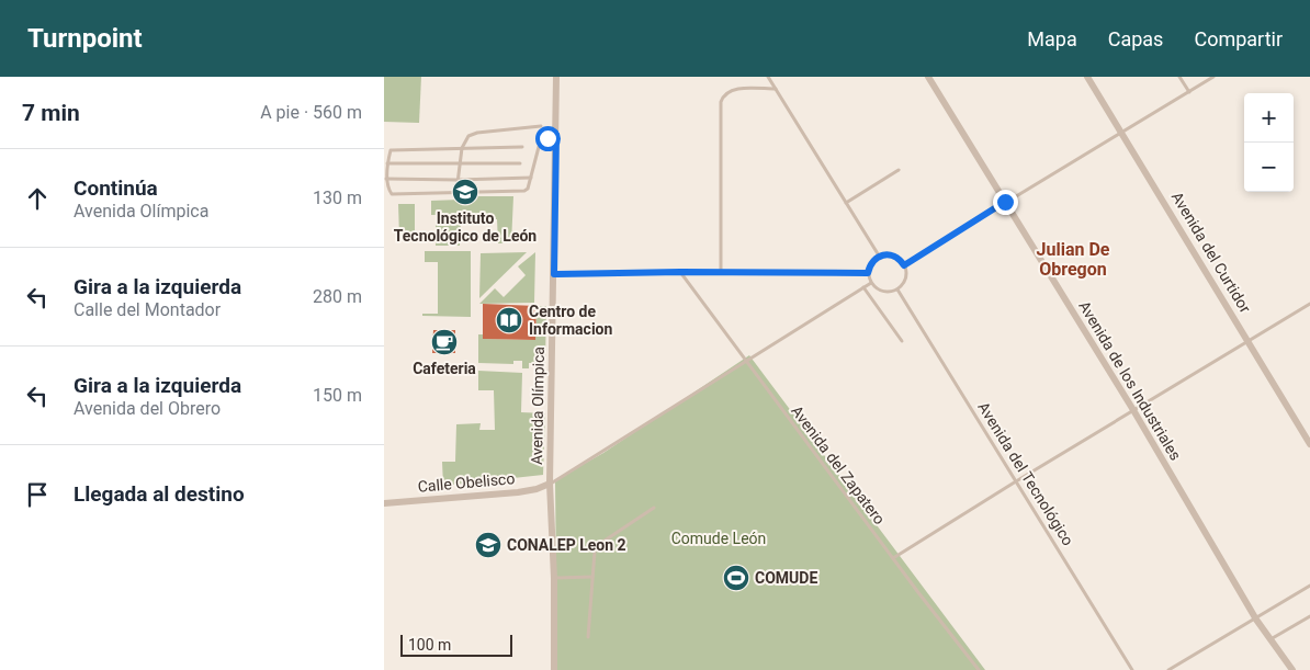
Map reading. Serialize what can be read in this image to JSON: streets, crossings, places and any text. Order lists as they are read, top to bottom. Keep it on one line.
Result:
{"streets":{"street":["Avenida del Curtidor","Avenida de los Industriales","Avenida Olímpica","Calle Obelisco"],"lane":["Avenida del Zapatero","Avenida del Tecnológico"]},"crossings":[["Avenida Olímpica","Calle Obelisco"]],"districts":["Julian De Obregon"],"parks":["Comude León"],"places":{"school or university":["Instituto Tecnológico de León","CONALEP Leon 2"],"library":["Centro de Informacion"],"cafe":["Cafeteria"],"sports":["COMUDE"]},"scale_bar":"100 m","page":{"header":"Turnpoint","nav":["Mapa","Capas","Compartir"],"heading":["7 min","A pie · 560 m"],"map_buttons":["+","−"],"list":[["Continúa","Avenida Olímpica","130 m"],["Gira a la izquierda","Calle del Montador","280 m"],["Gira a la izquierda","Avenida del Obrero","150 m"],"Llegada al destino"],"scale":"100 m"}}
